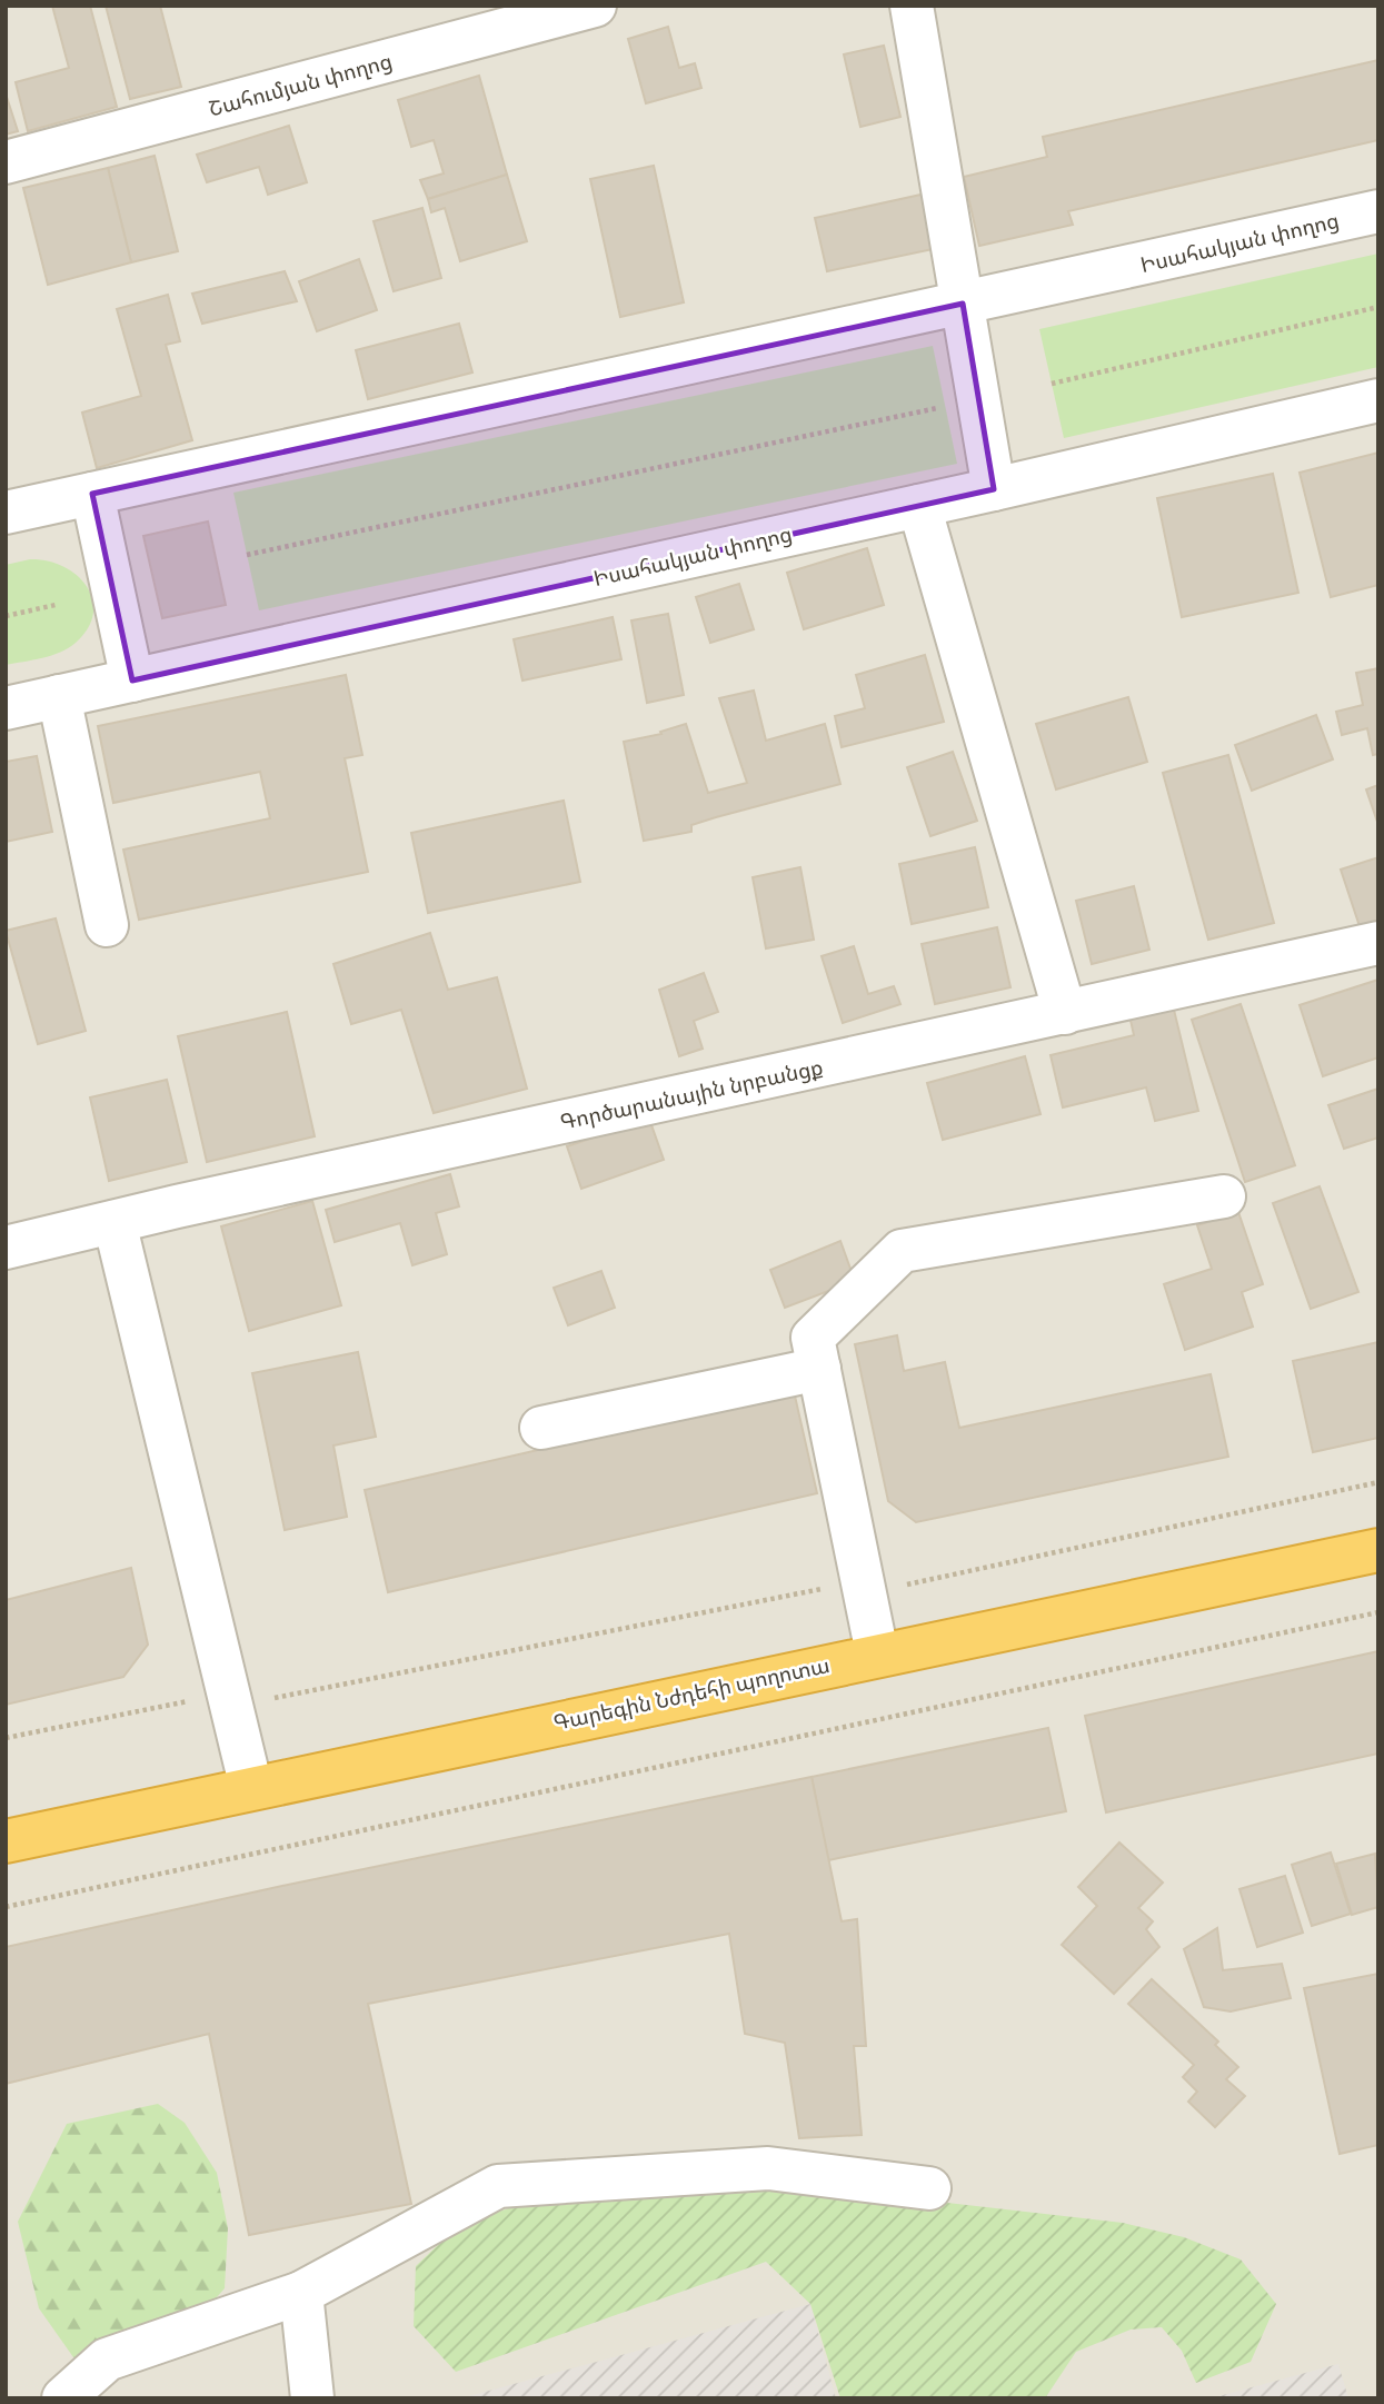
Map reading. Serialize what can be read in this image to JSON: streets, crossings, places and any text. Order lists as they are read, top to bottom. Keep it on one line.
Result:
{"streets":{"highway":["Գարեգին Նժդեհի պողոտա"],"street":["Շահումյան փողոց","Իսահակյան փողոց","Գործարանային նրբանցք"]}}
